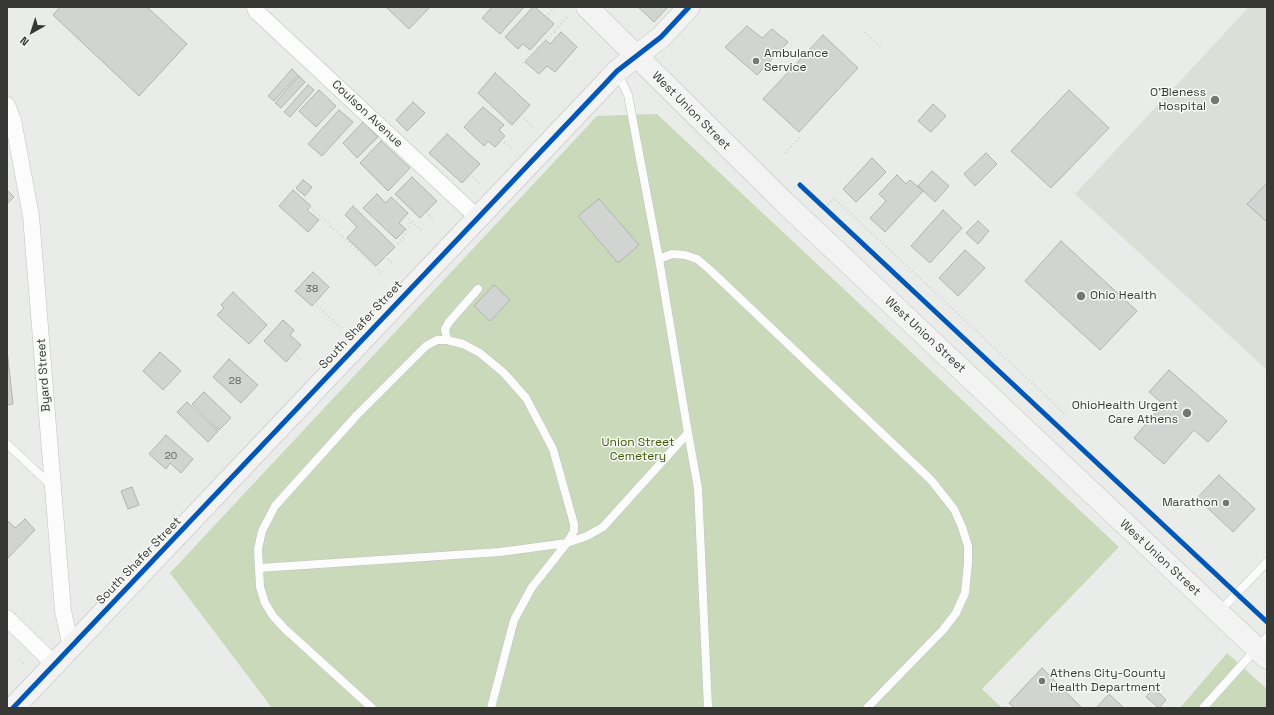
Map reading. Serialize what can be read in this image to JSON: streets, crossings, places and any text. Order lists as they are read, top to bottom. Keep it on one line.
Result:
{"streets":{"street":["West Union Street","Coulson Avenue","South Shafer Street","Byard Street"]},"crossings":[["West Union Street","South Shafer Street"],["Coulson Avenue","South Shafer Street"],["South Shafer Street","Byard Street"]],"parks":["Union Street Cemetery"],"places":["Ambulance Service","O’Bleness Hospital","Ohio Health","OhioHealth Urgent Care Athens","Marathon","Athens City-County Health Department"],"house_numbers":["38","28","20"],"north":"bottom left"}
